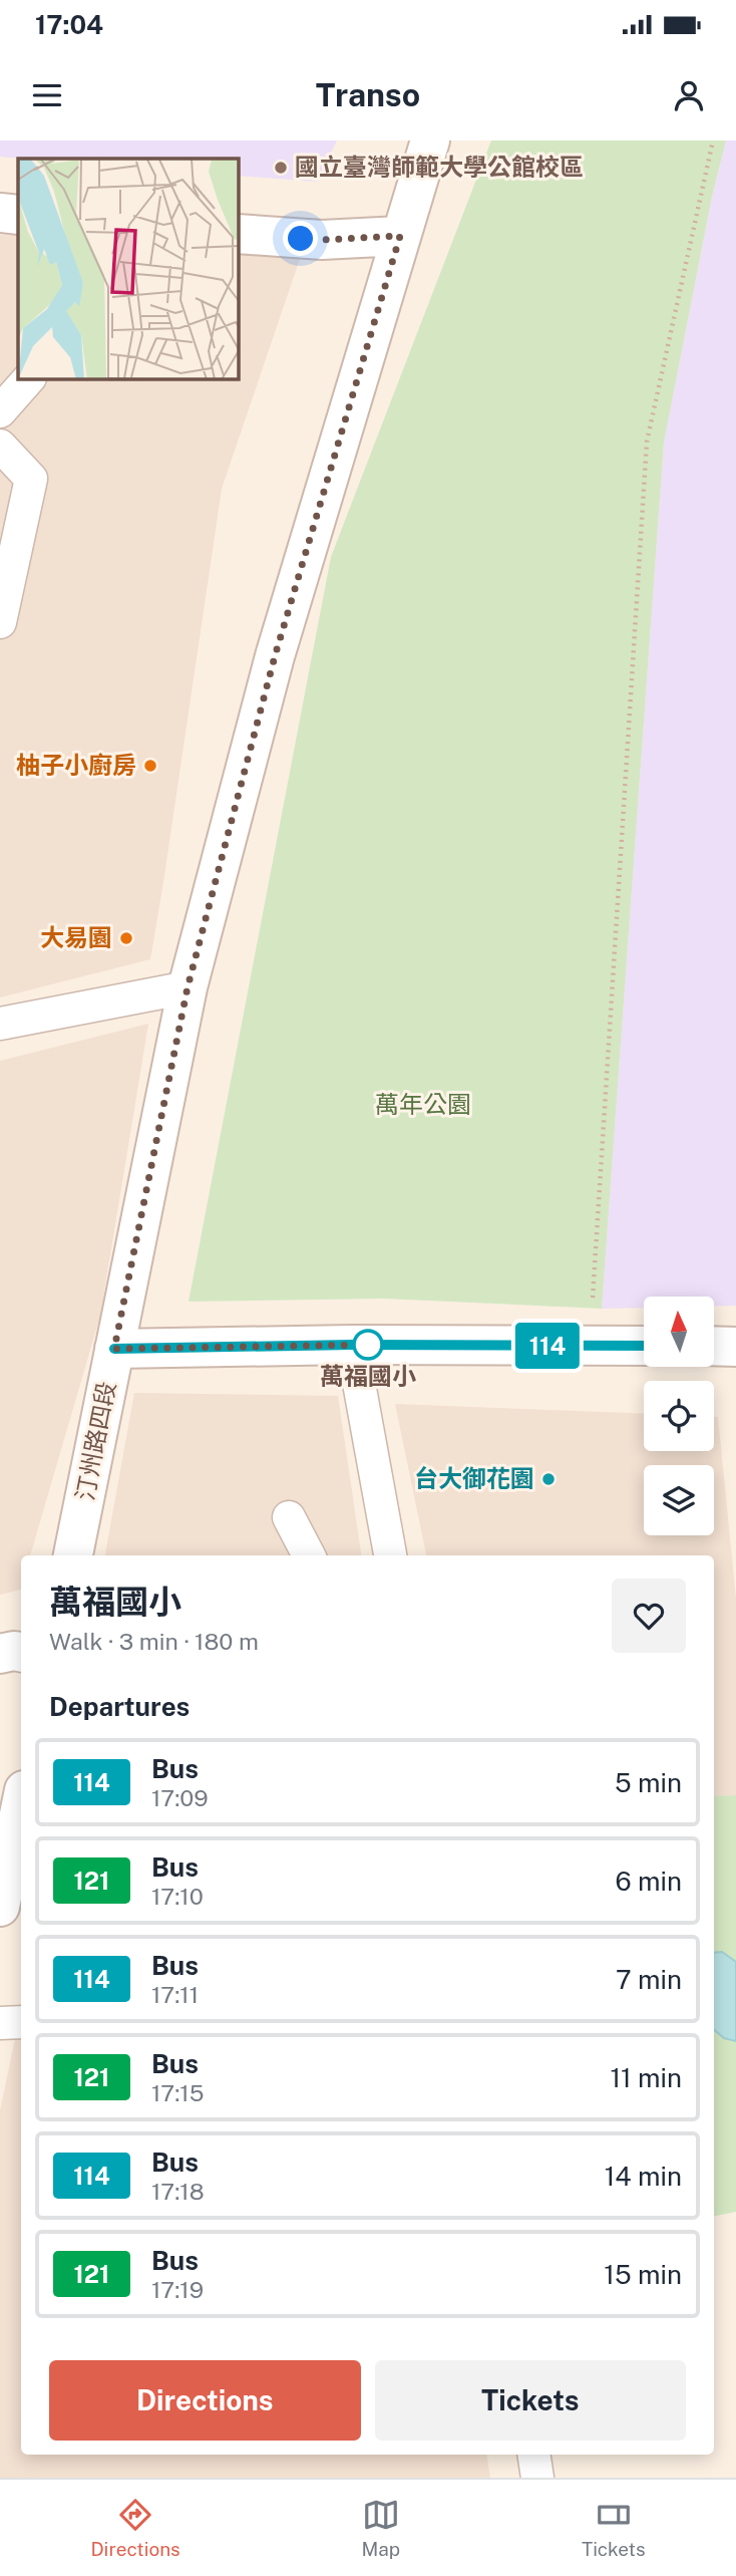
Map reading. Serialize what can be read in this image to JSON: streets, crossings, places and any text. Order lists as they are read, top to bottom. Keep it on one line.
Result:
{"streets":{"street":["汀州路四段"]},"parks":["萬年公園"],"places":["國立臺灣師範大學公館校區","柚子小廚房","大易園","萬福國小","台大御花園"],"lines":["bus line 114"],"north":"top","page":{"status":"17:04","header":"Transo","on_map":"114","heading":[["萬福國小","Walk · 3 min · 180 m"],"Departures"],"list":[{"mark":"114","name":"Bus","note":"17:09","value":"5 min"},{"mark":"121","name":"Bus","note":"17:10","value":"6 min"},{"mark":"114","name":"Bus","note":"17:11","value":"7 min"},{"mark":"121","name":"Bus","note":"17:15","value":"11 min"},{"mark":"114","name":"Bus","note":"17:18","value":"14 min"},{"mark":"121","name":"Bus","note":"17:19","value":"15 min"}],"buttons":["Directions","Tickets"],"tabs":["Directions","Map","Tickets"]}}
